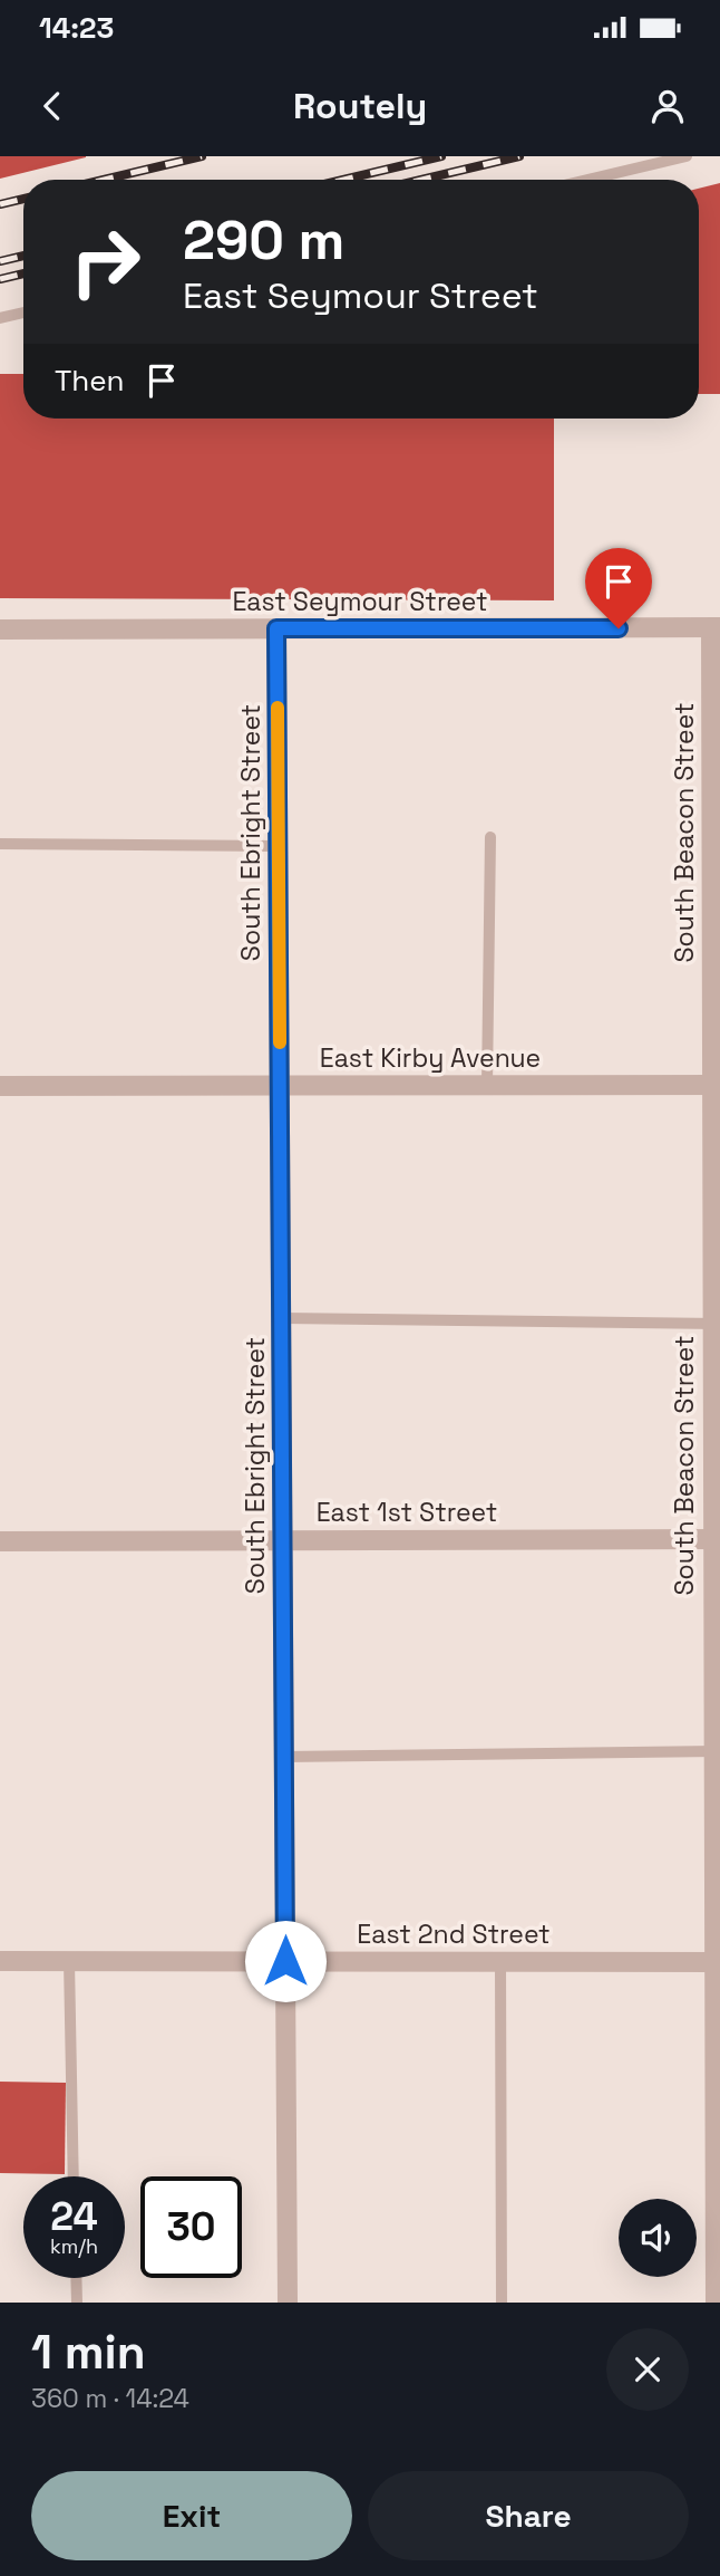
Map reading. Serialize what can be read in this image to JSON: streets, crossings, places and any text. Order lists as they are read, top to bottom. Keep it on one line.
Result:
{"streets":{"street":["East Seymour Street","South Ebright Street","South Beacon Street","East Kirby Avenue","East 1st Street","East 2nd Street"]},"crossings":[["East Seymour Street","South Ebright Street"],["East Seymour Street","South Beacon Street"],["South Ebright Street","East Kirby Avenue"],["South Ebright Street","East 1st Street"],["South Ebright Street","East 2nd Street"],["South Beacon Street","East Kirby Avenue"],["South Beacon Street","East 1st Street"],["South Beacon Street","East 2nd Street"]],"page":{"status":"14:23","header":"Routely","turn":["290 m","East Seymour Street"],"then":"Then","speed":"24 km/h","limit":"30","heading":["1 min","360 m · 14:24"],"buttons":["Exit","Share"]}}
